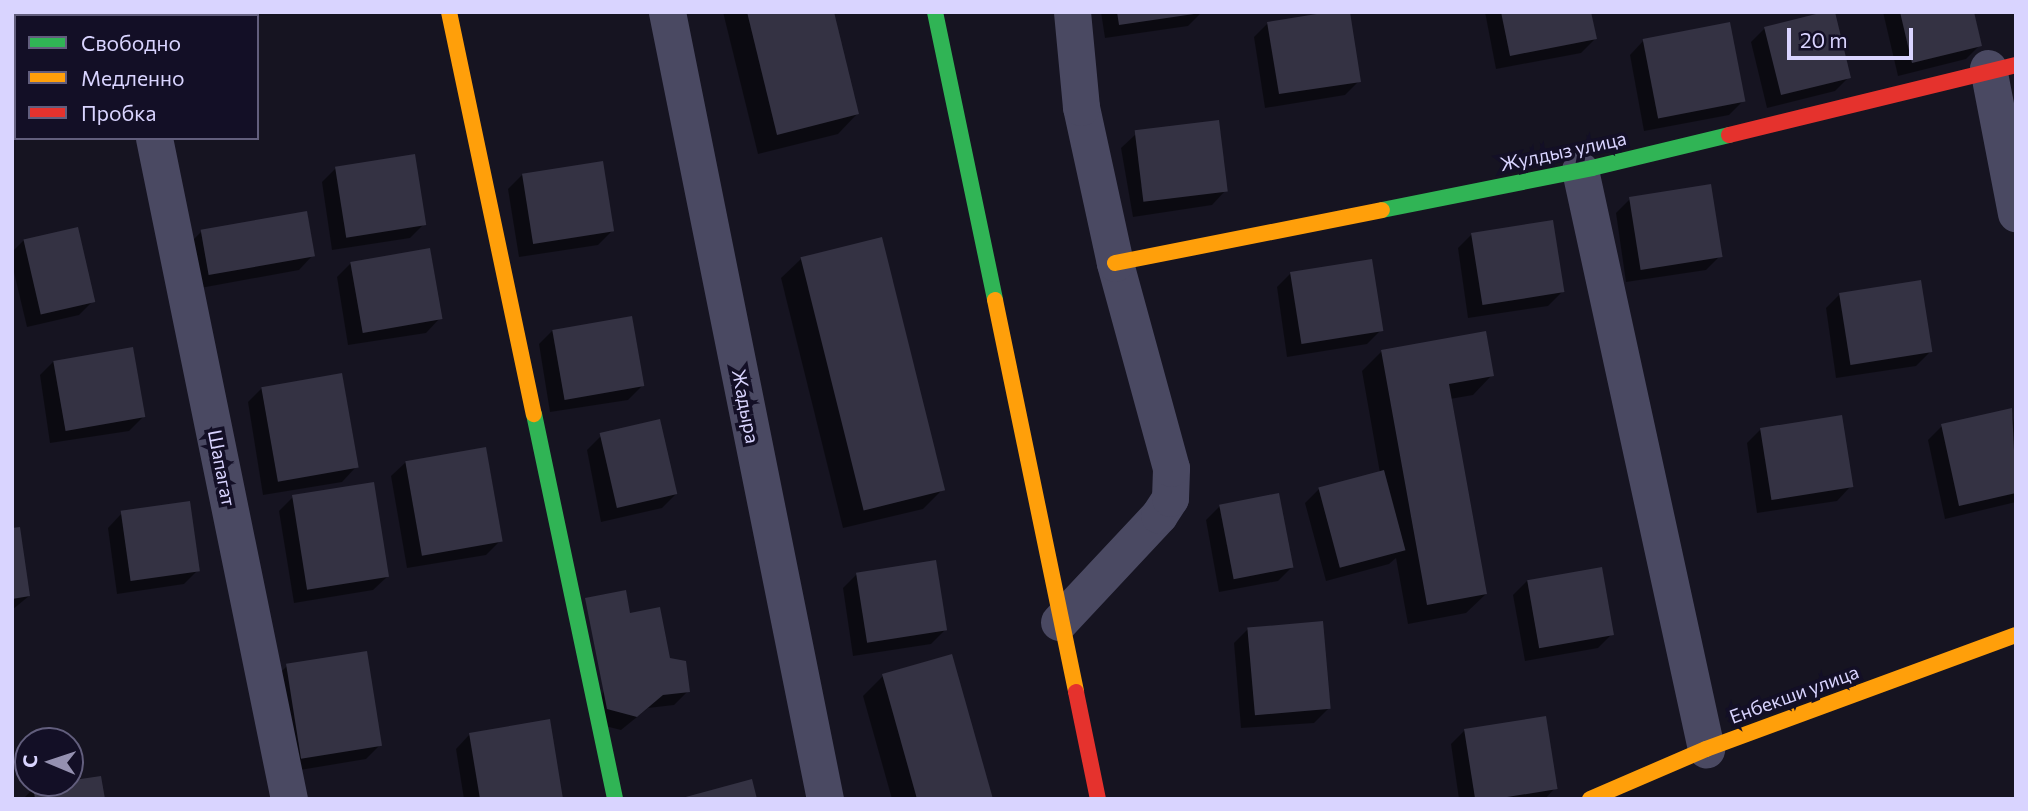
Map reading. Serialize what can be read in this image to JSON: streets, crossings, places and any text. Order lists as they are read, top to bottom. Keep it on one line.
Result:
{"streets":{"street":["Жулдыз улица","Жадыра","Шапагат","Енбекши улица"]},"legend":["Свободно","Медленно","Пробка"],"scale_bar":"20 m","north":"left"}
